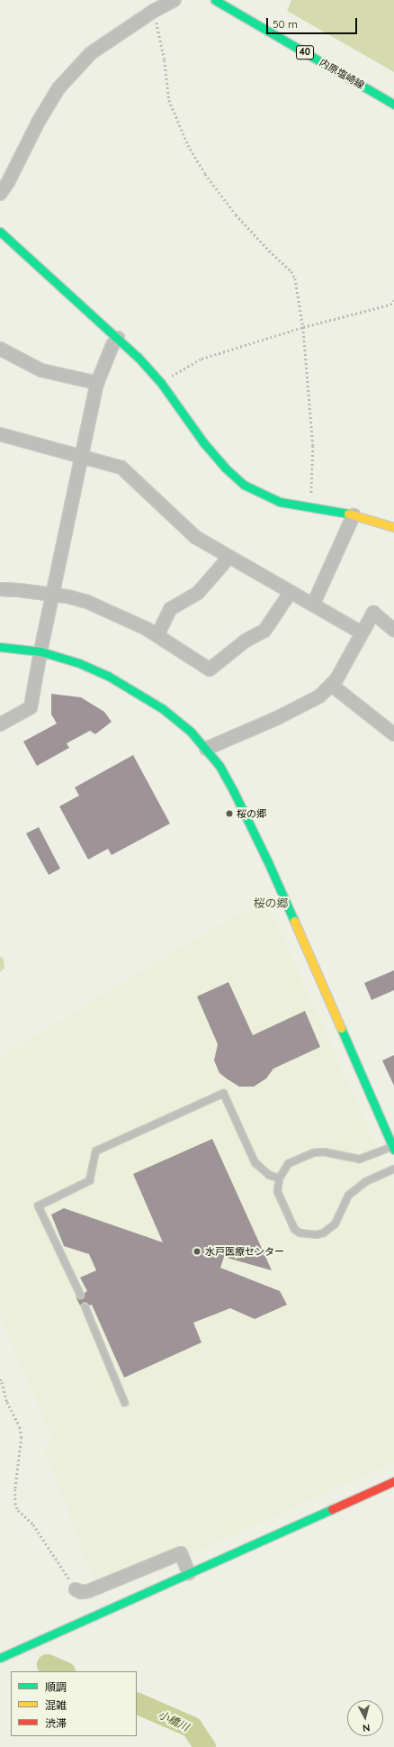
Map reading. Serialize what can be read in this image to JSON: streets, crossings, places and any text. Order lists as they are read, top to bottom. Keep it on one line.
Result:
{"streets":{"street":["40","内原塩崎線"]},"districts":["桜の郷"],"water":["小橋川"],"places":["桜の郷","水戸医療センター"],"legend":["順調","混雑","渋滞"],"scale_bar":"50 m","north":"bottom"}
